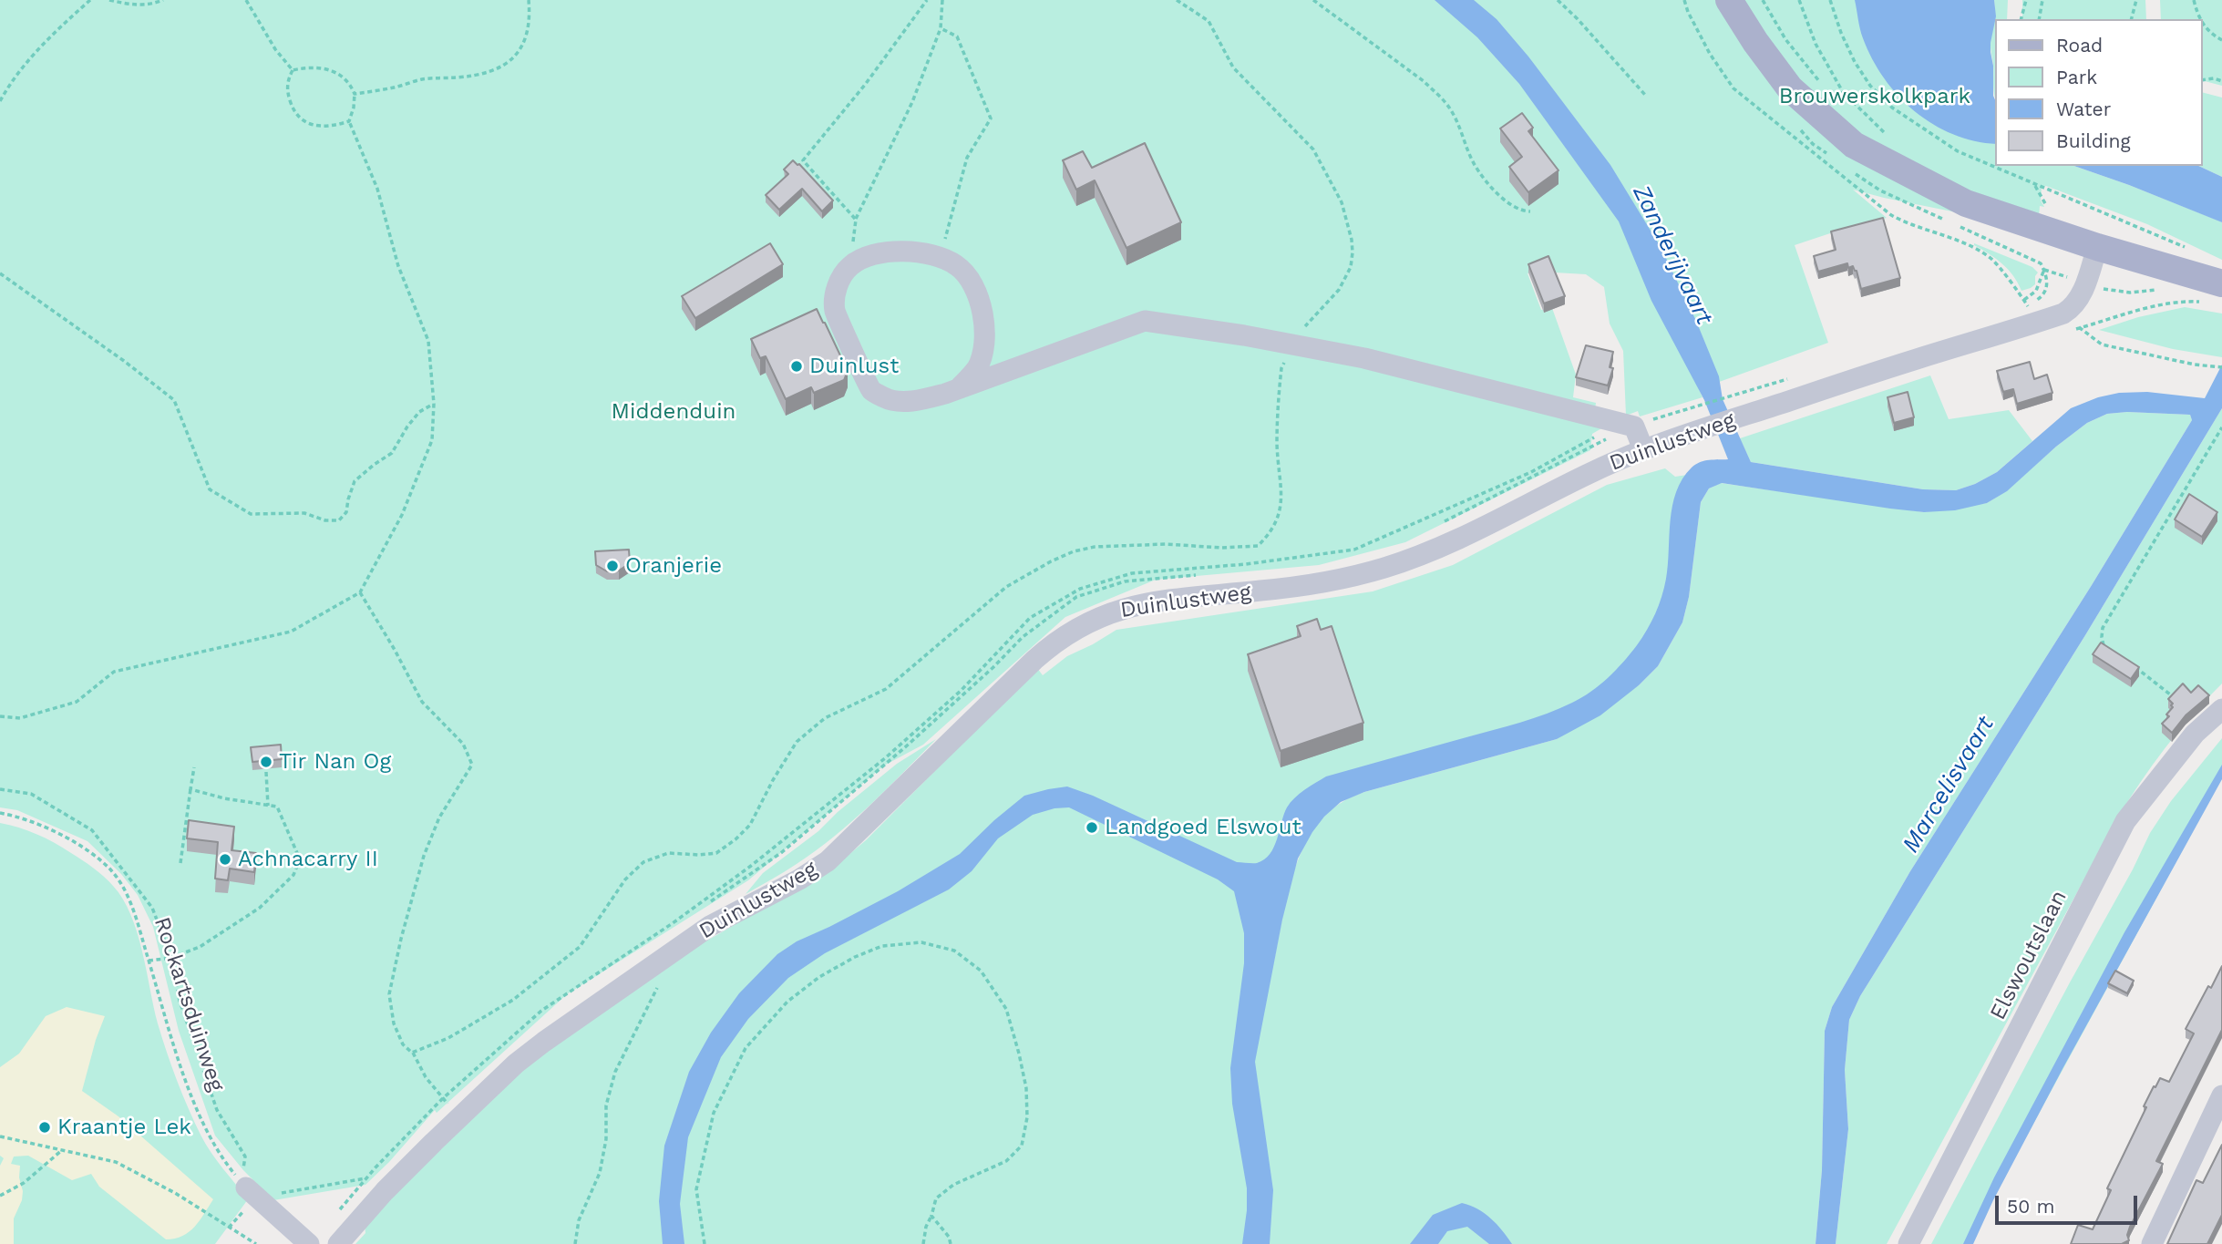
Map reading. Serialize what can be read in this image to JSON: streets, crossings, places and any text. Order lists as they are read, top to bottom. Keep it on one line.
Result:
{"streets":{"street":["Duinlustweg","Elswoutslaan"],"path":["Rockartsduinweg"]},"water":["Zanderijvaart","Marcelisvaart"],"parks":["Brouwerskolkpark","Middenduin"],"places":["Duinlust","Oranjerie","Tir Nan Og","Landgoed Elswout","Achnacarry II","Kraantje Lek"],"legend":["Road","Park","Water","Building"],"scale_bar":"50 m"}
